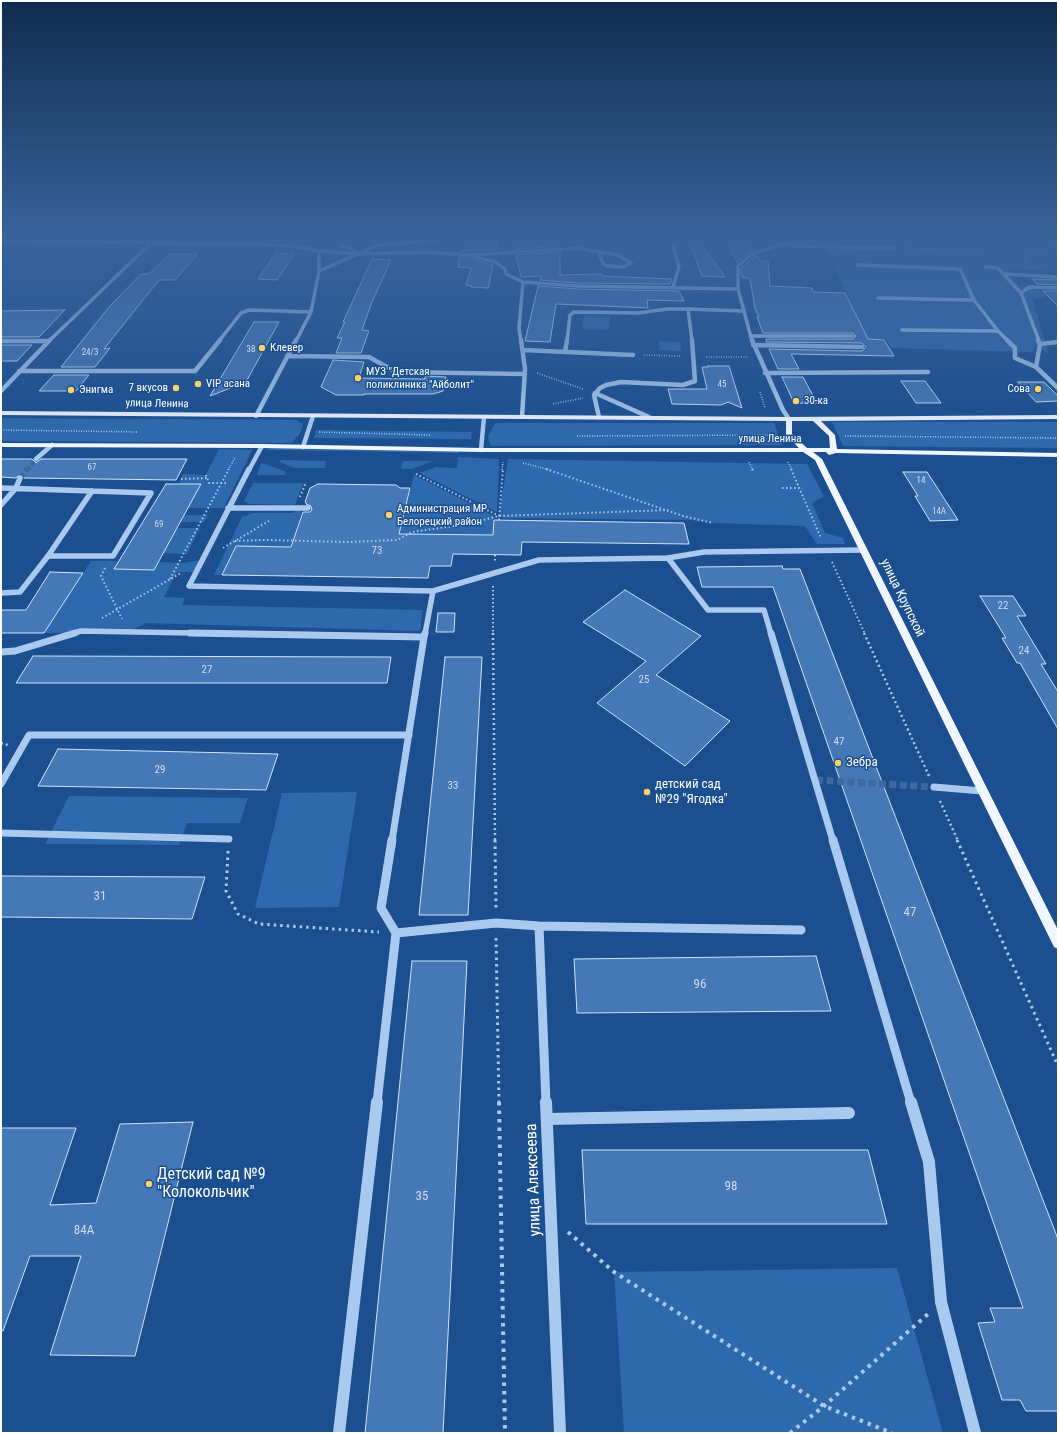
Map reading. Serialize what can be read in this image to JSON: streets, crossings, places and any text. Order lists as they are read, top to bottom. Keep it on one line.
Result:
{"streets":{"main road":["улица Ленина","улица Крупской"],"street":["улица Алексеева"]},"crossings":[["улица Ленина","улица Крупской"]],"places":["Клевер","МУЗ \"Детская поликлиника \"Айболит\"","VIP асана","7 вкусов","Сова","Энигма","30-ка","Администрация МР Белорецкий район","Зебра","детский сад №29 \"Ягодка\"","Детский сад №9 \"Колокольчик\""],"house_numbers":["38","24/3","45","67","14","14А","69","73","22","24","27","25","47","29","33","31","47","96","98","35","84А"]}
